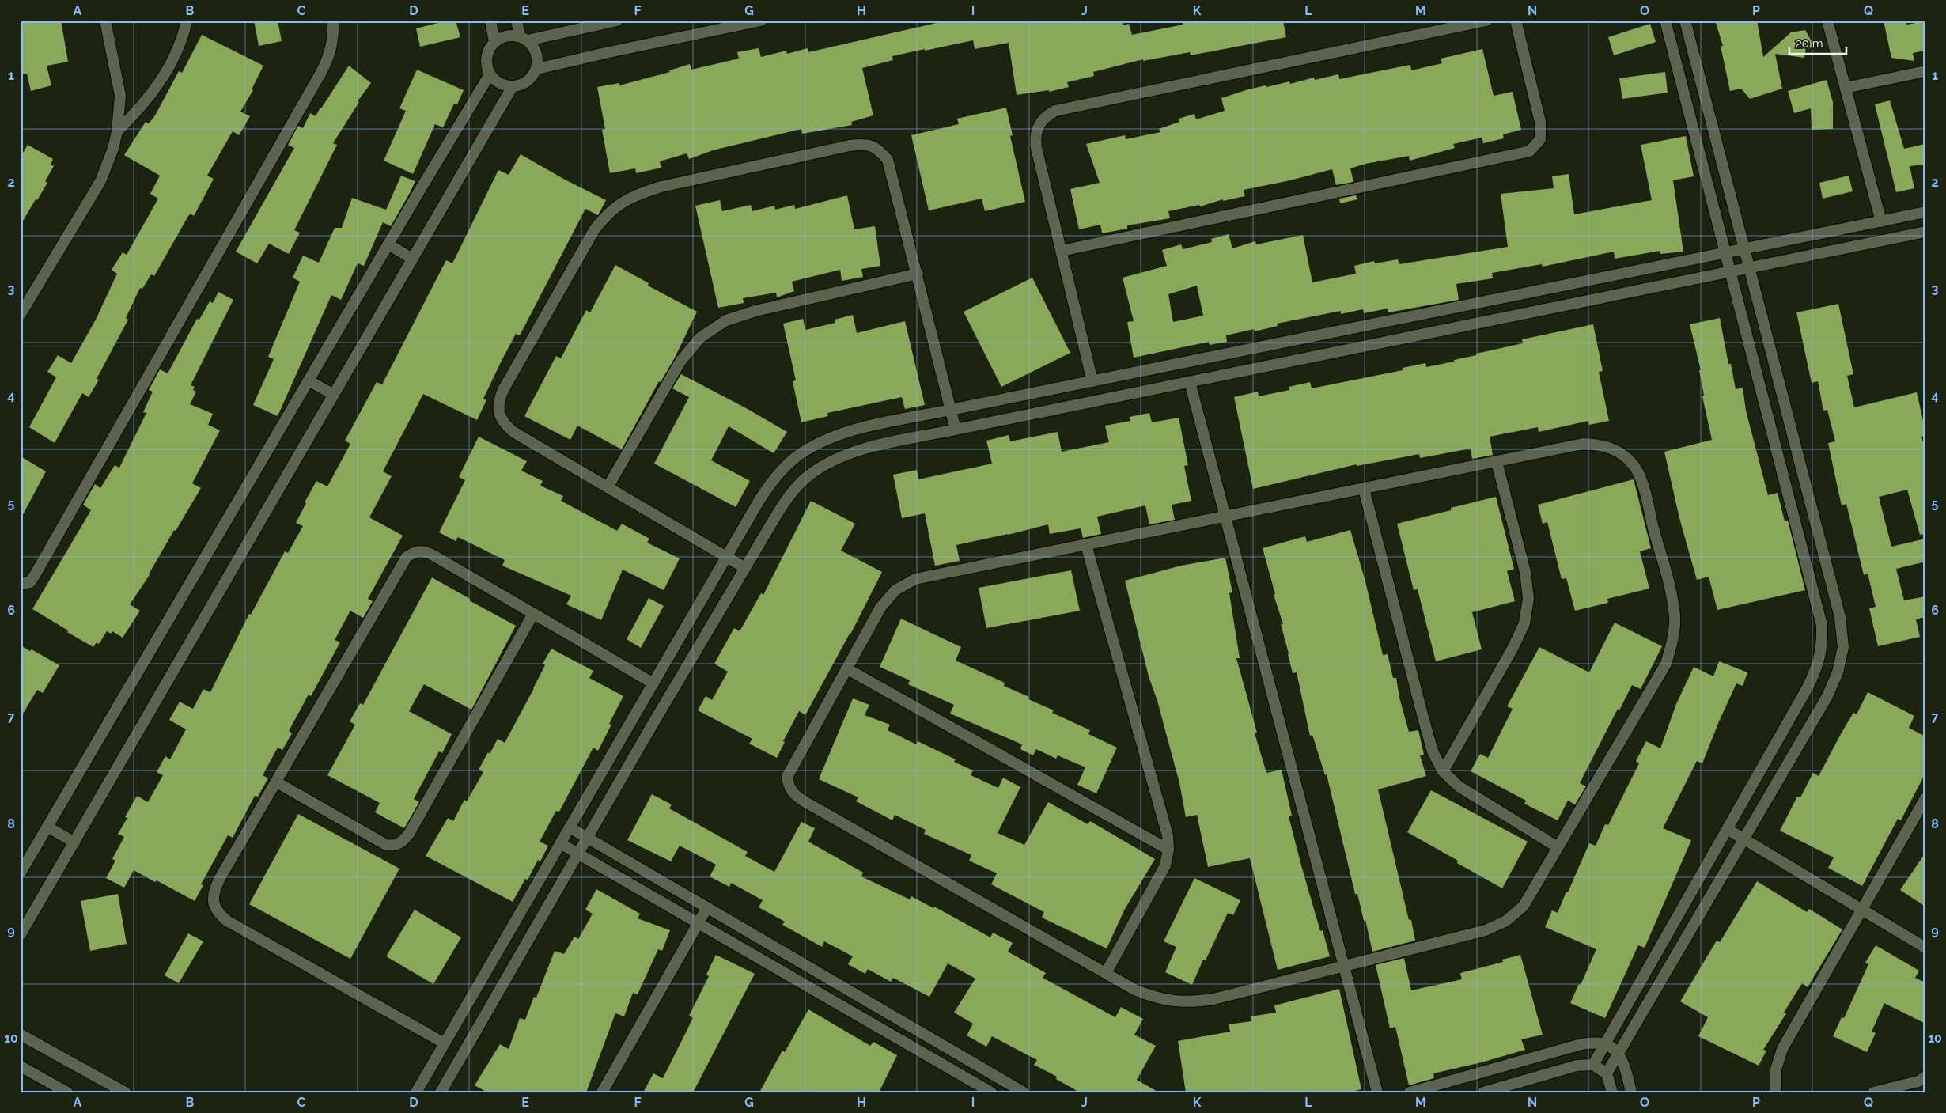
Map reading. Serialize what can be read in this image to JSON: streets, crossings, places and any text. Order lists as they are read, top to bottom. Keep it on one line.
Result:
{"scale_bar":"20 m","grid":{"columns":["A","B","C","D","E","F","G","H","I","J","K","L","M","N","O","P","Q"],"rows":["1","2","3","4","5","6","7","8","9","10"]}}
